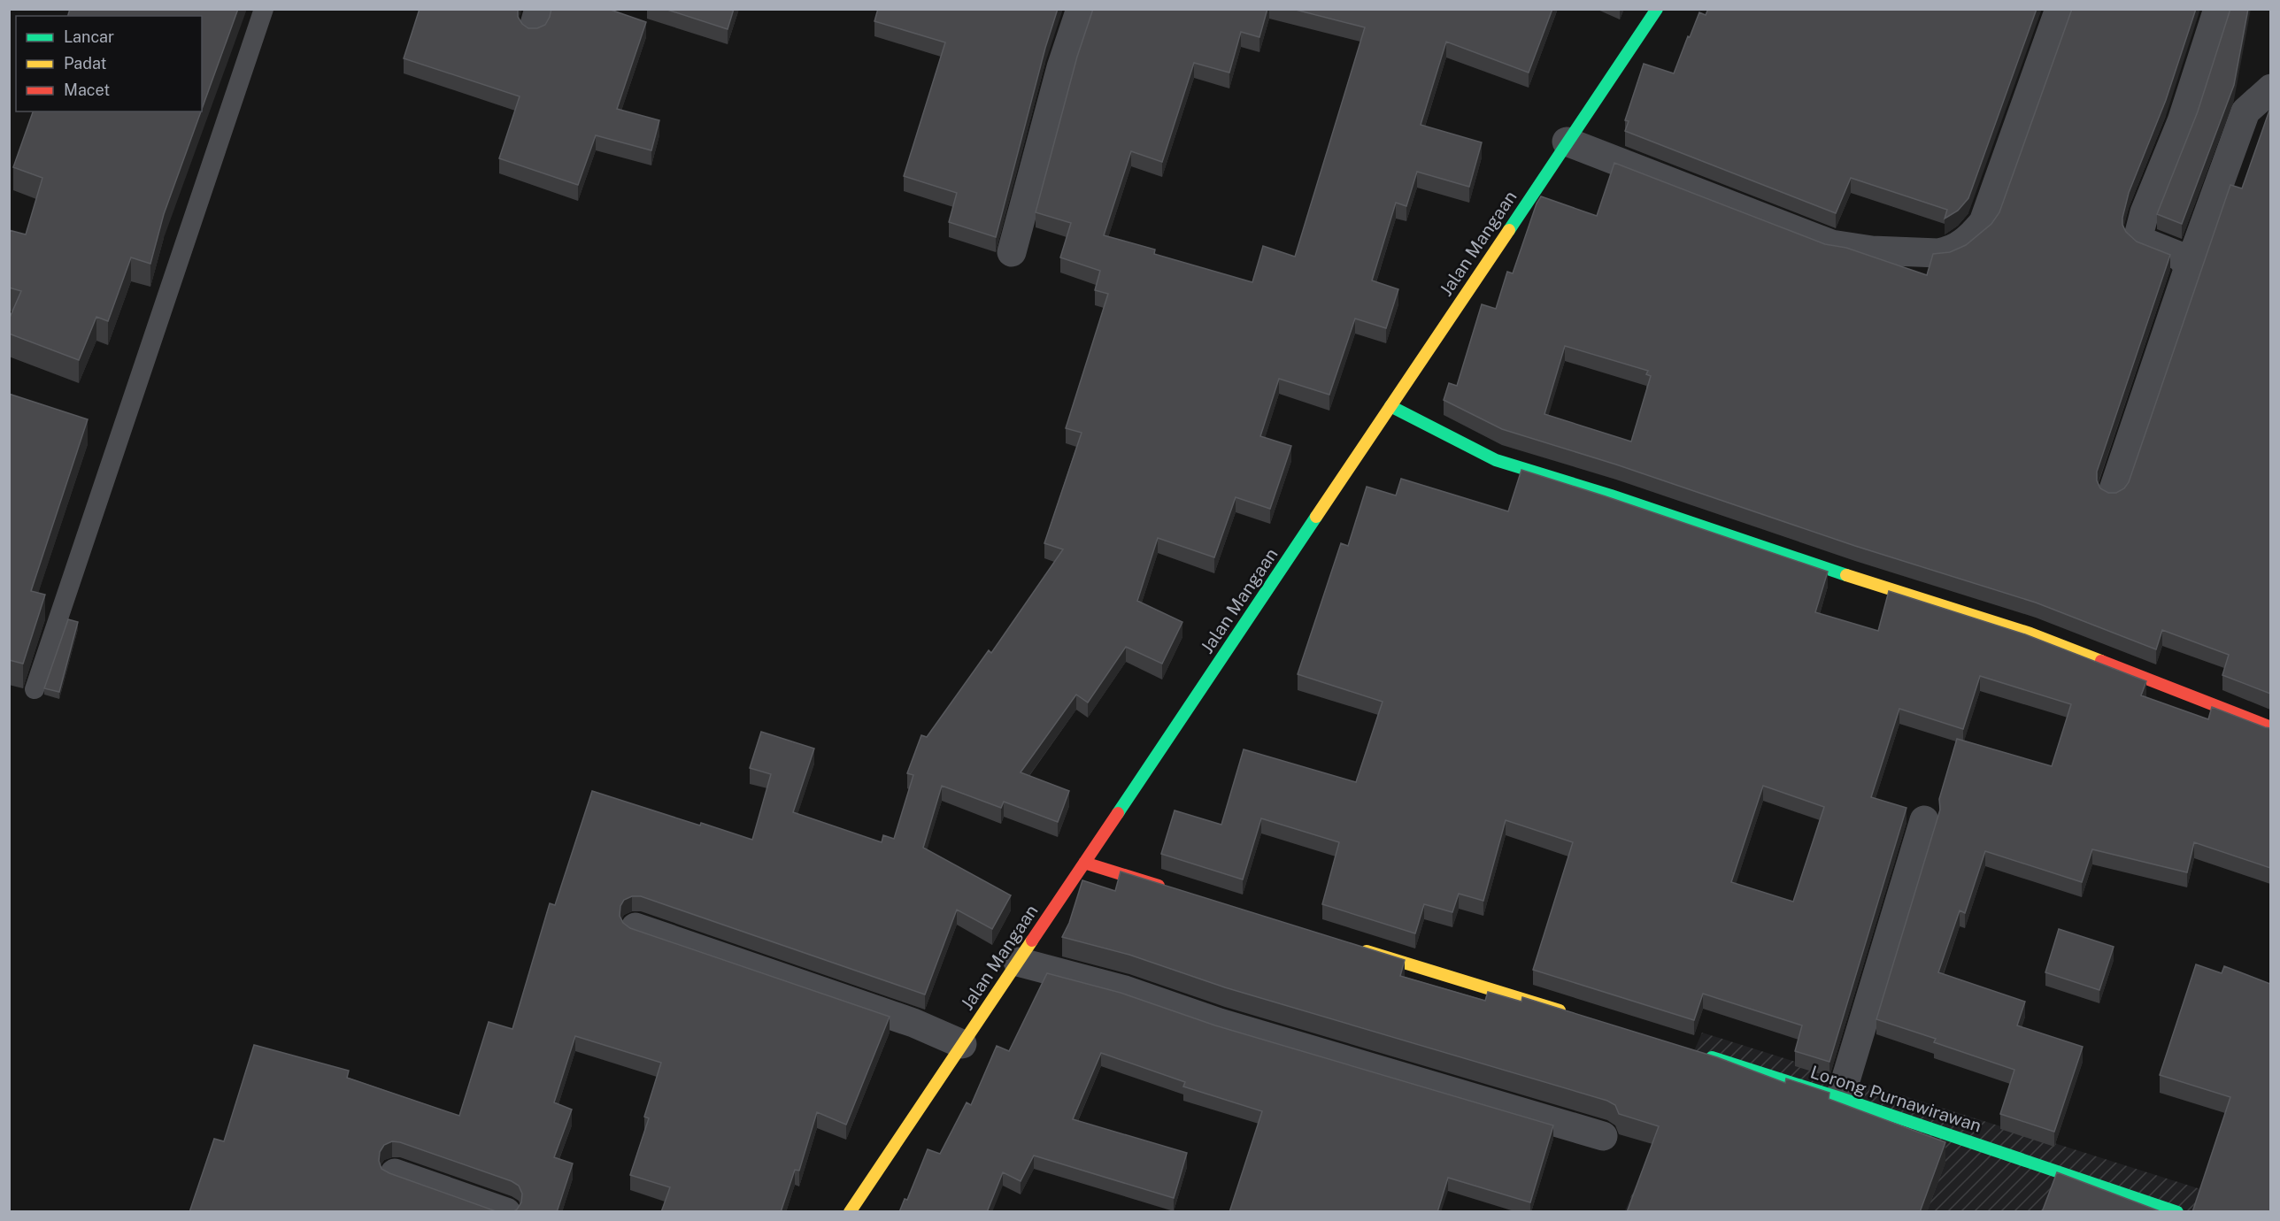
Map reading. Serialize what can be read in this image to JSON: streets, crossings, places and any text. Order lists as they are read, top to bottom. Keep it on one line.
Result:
{"streets":{"street":["Jalan Mangaan","Lorong Purnawirawan"]},"legend":["Lancar","Padat","Macet"]}
